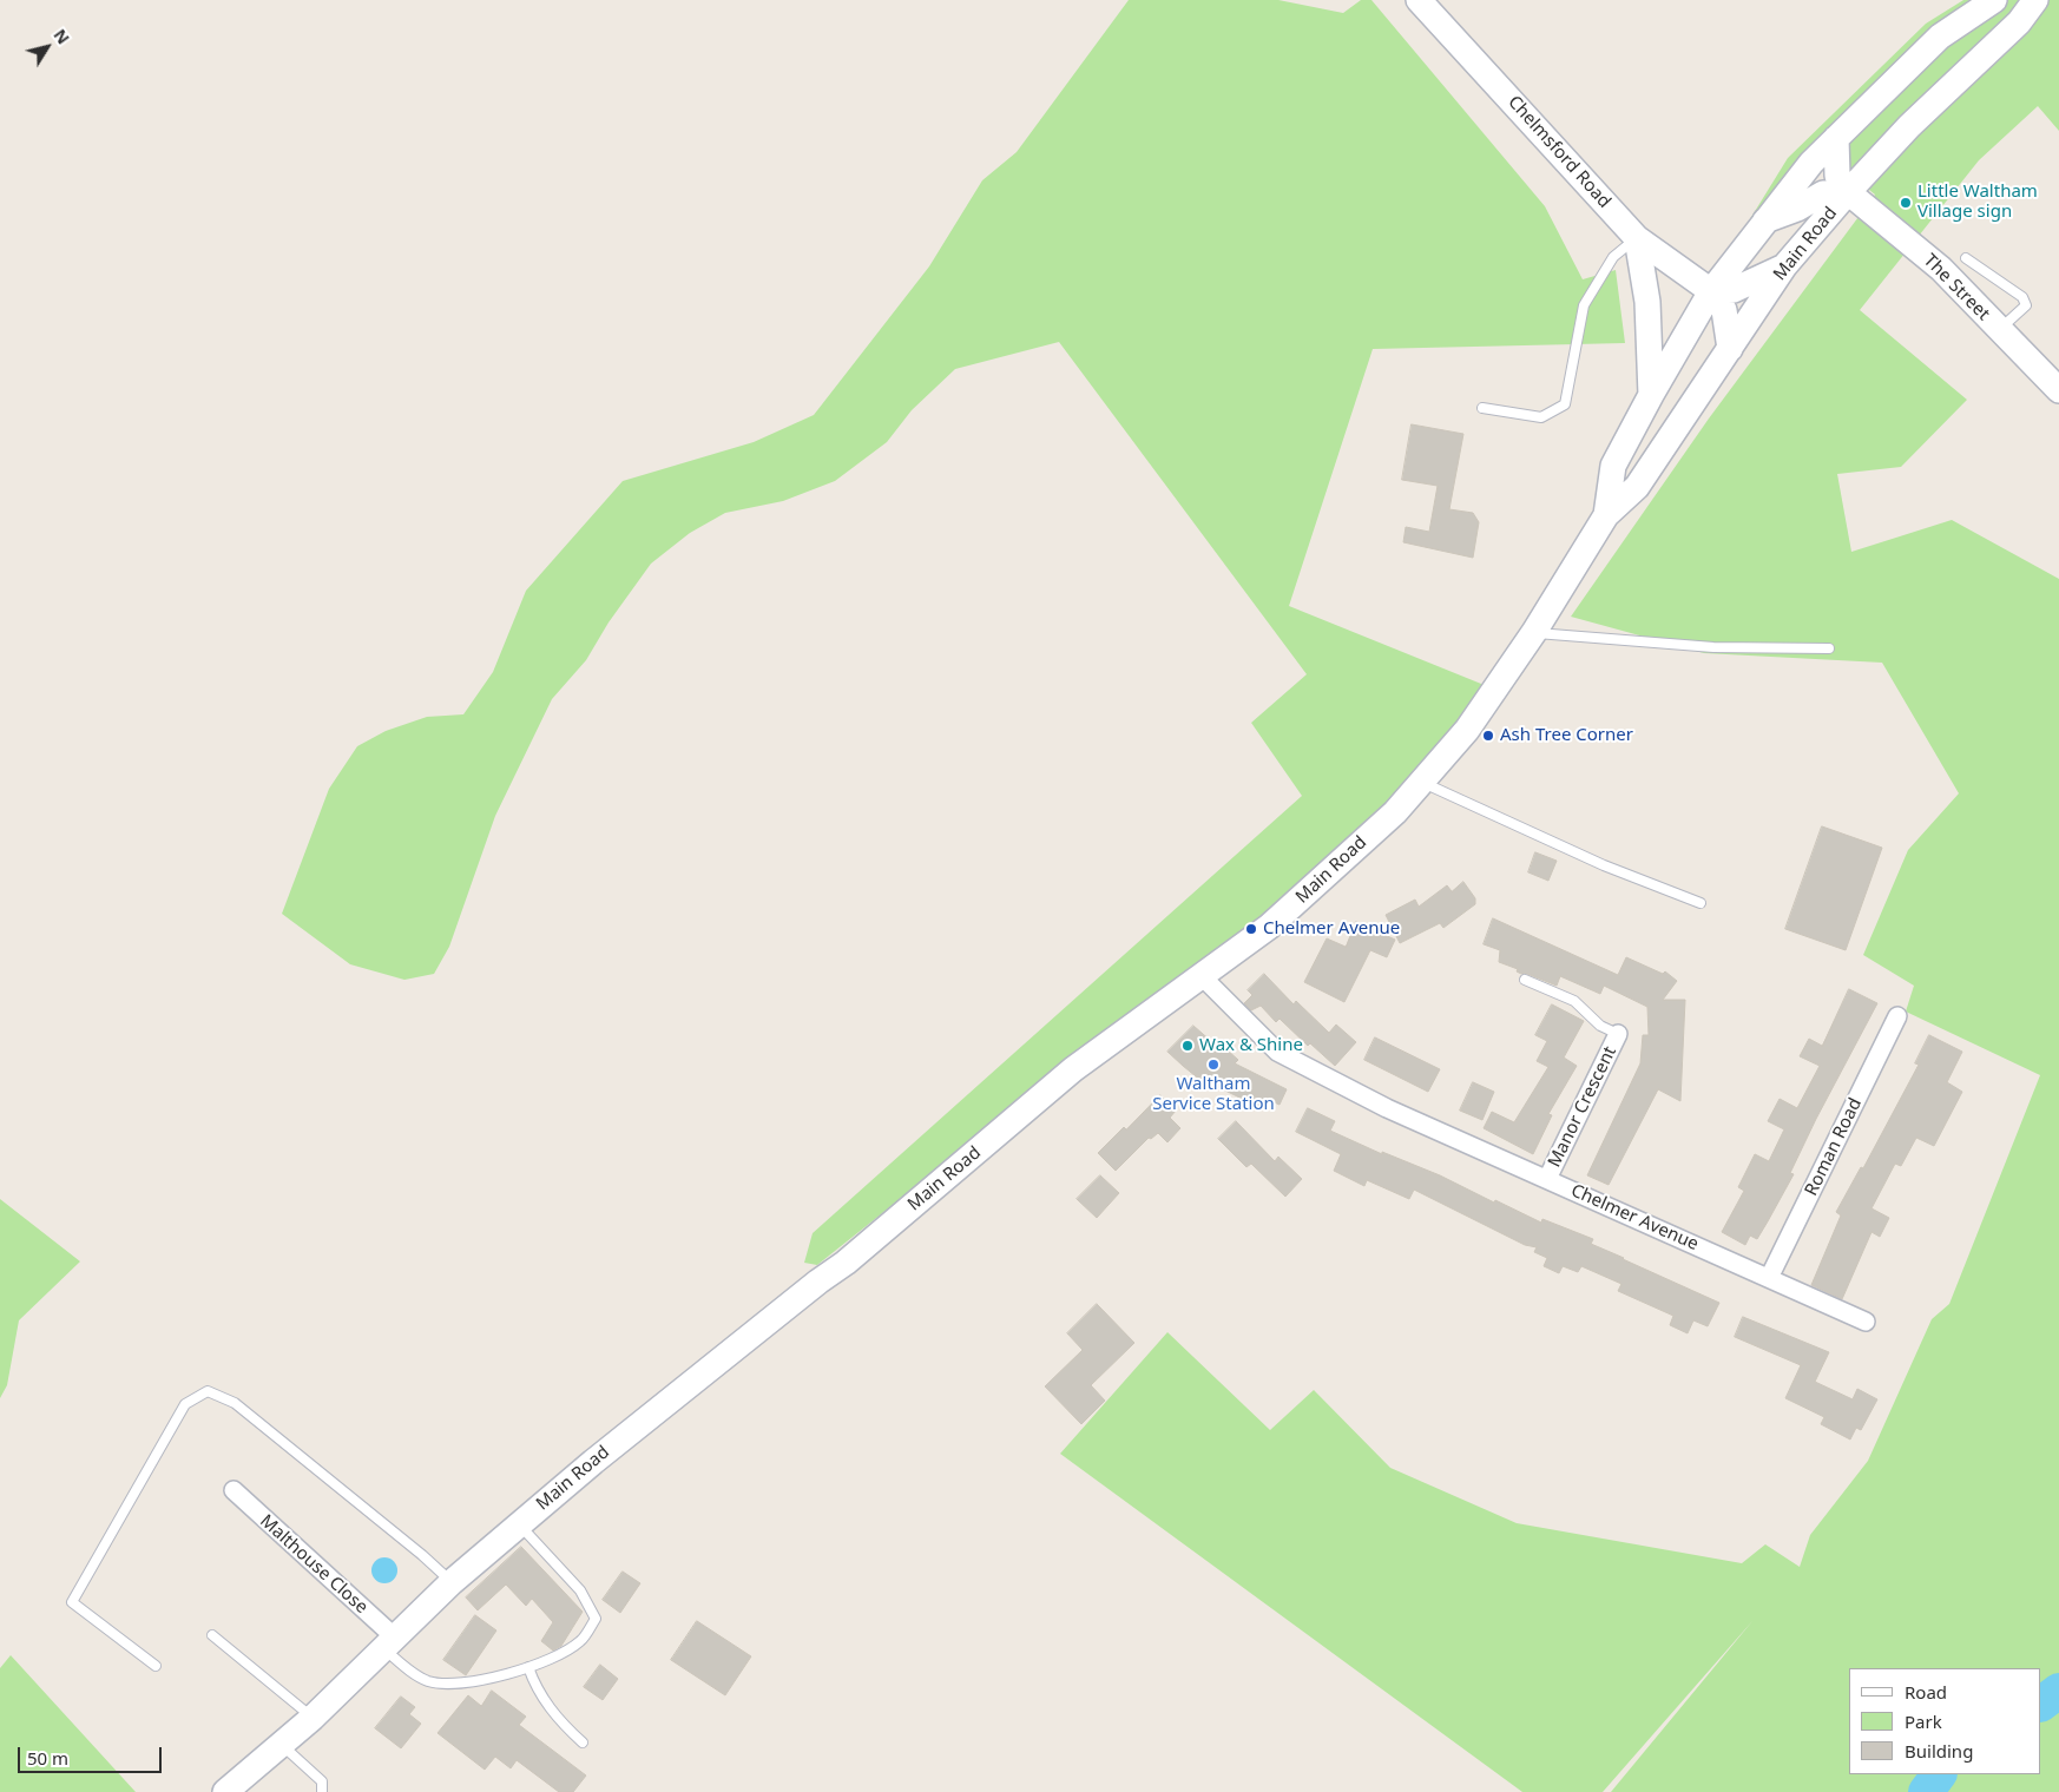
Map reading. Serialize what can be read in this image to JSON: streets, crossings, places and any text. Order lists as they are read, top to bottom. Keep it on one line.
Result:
{"streets":{"main road":["Chelmsford Road","Main Road","The Street"],"street":["Manor Crescent","Roman Road","Chelmer Avenue","Malthouse Close"]},"crossings":[["Chelmsford Road","Main Road"],["Main Road","The Street"],["Main Road","Chelmer Avenue"],["Main Road","Malthouse Close"],["Manor Crescent","Chelmer Avenue"],["Roman Road","Chelmer Avenue"]],"places":["Little Waltham Village sign","Ash Tree Corner","Chelmer Avenue","Wax & Shine","Waltham Service Station"],"legend":["Road","Park","Building"],"scale_bar":"50 m","north":"top right"}
